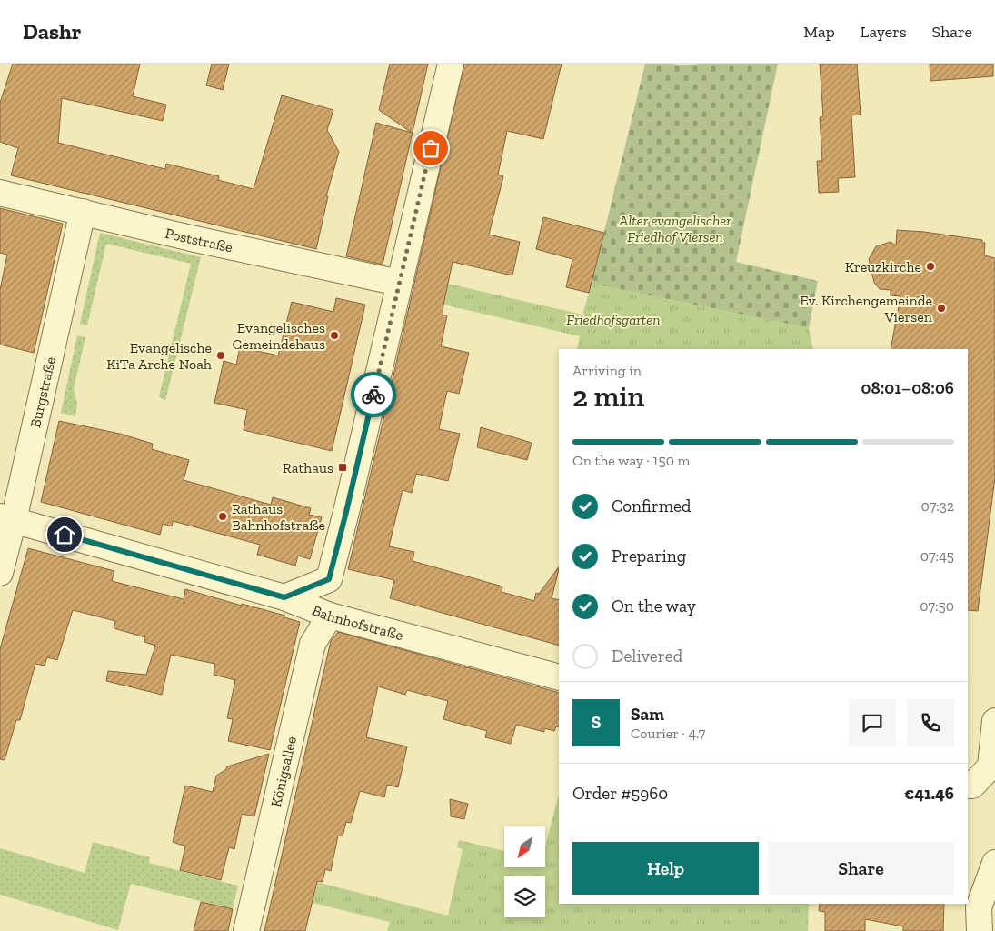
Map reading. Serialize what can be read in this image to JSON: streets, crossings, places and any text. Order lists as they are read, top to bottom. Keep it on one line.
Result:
{"streets":{"street":["Poststraße","Burgstraße","Bahnhofstraße","Königsallee"]},"crossings":[["Poststraße","Burgstraße"],["Burgstraße","Bahnhofstraße"],["Bahnhofstraße","Königsallee"]],"parks":["Alter evangelischer Friedhof Viersen","Friedhofsgarten"],"places":{"other":["Kreuzkirche","Ev. Kirchengemeinde Viersen","Evangelisches Gemeindehaus","Evangelische KiTa Arche Noah","Rathaus Bahnhofstraße"],"transit":["Rathaus"]},"north":"bottom left","page":{"header":"Dashr","nav":["Map","Layers","Share"],"heading":["2 min","Arriving in","08:01–08:06"],"panel":["Sam","Courier · 4.7","Order #5960","€41.46"],"bar":"On the way · 150 m","list":[["Confirmed","07:32"],["Preparing","07:45"],["On the way","07:50"],"Delivered"],"round":"S","buttons":["Help","Share"]}}
